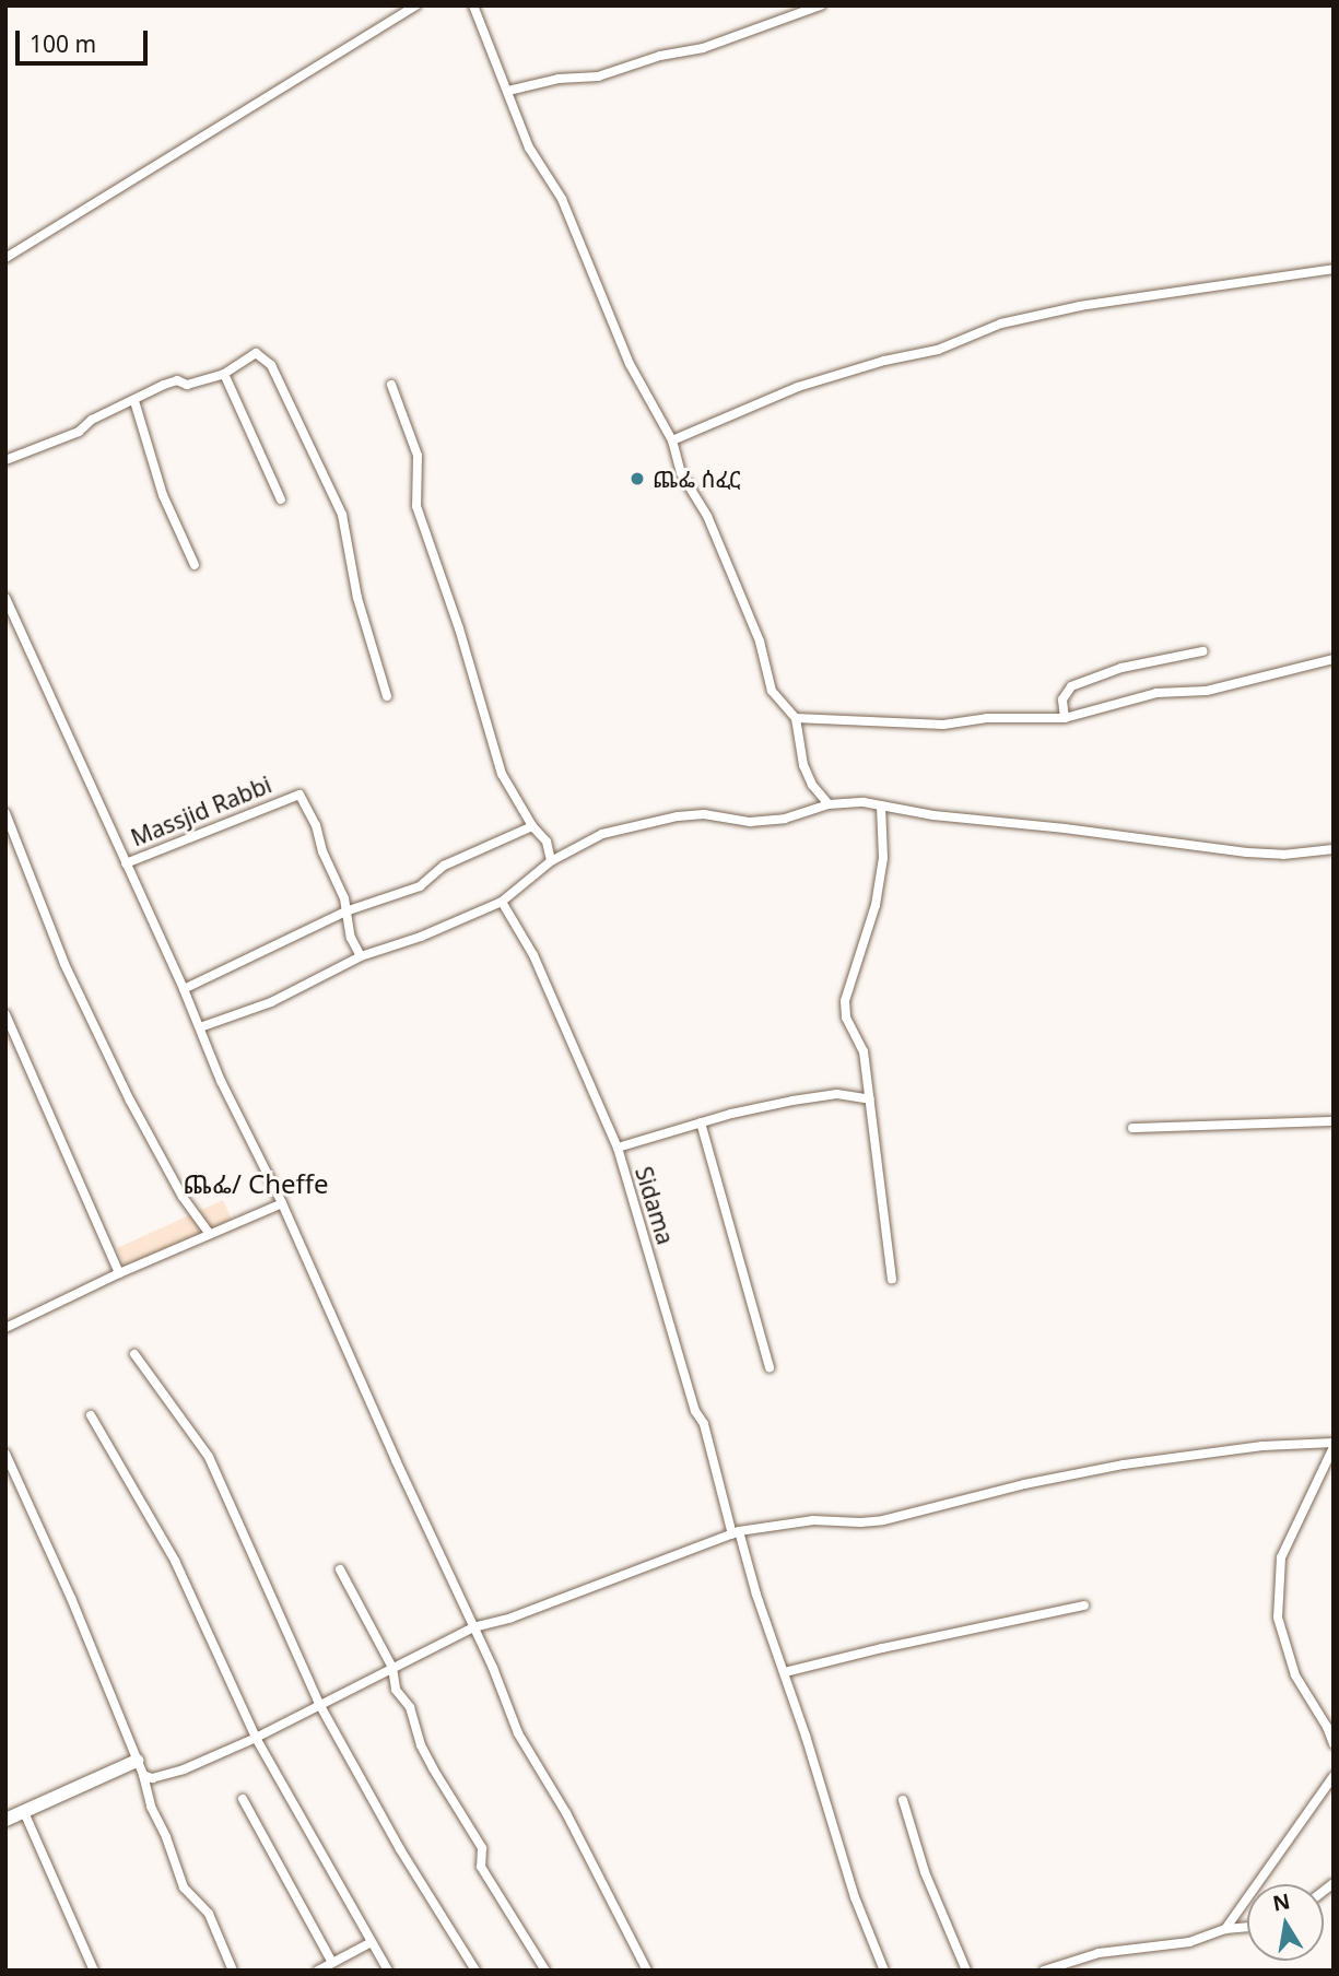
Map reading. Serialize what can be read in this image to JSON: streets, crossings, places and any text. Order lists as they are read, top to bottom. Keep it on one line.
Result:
{"streets":{"street":["Massjid Rabbi","Sidama"]},"districts":["ጨፌ/ Cheffe"],"places":["ጨፌ ሰፈር"],"scale_bar":"100 m","north":"top"}
